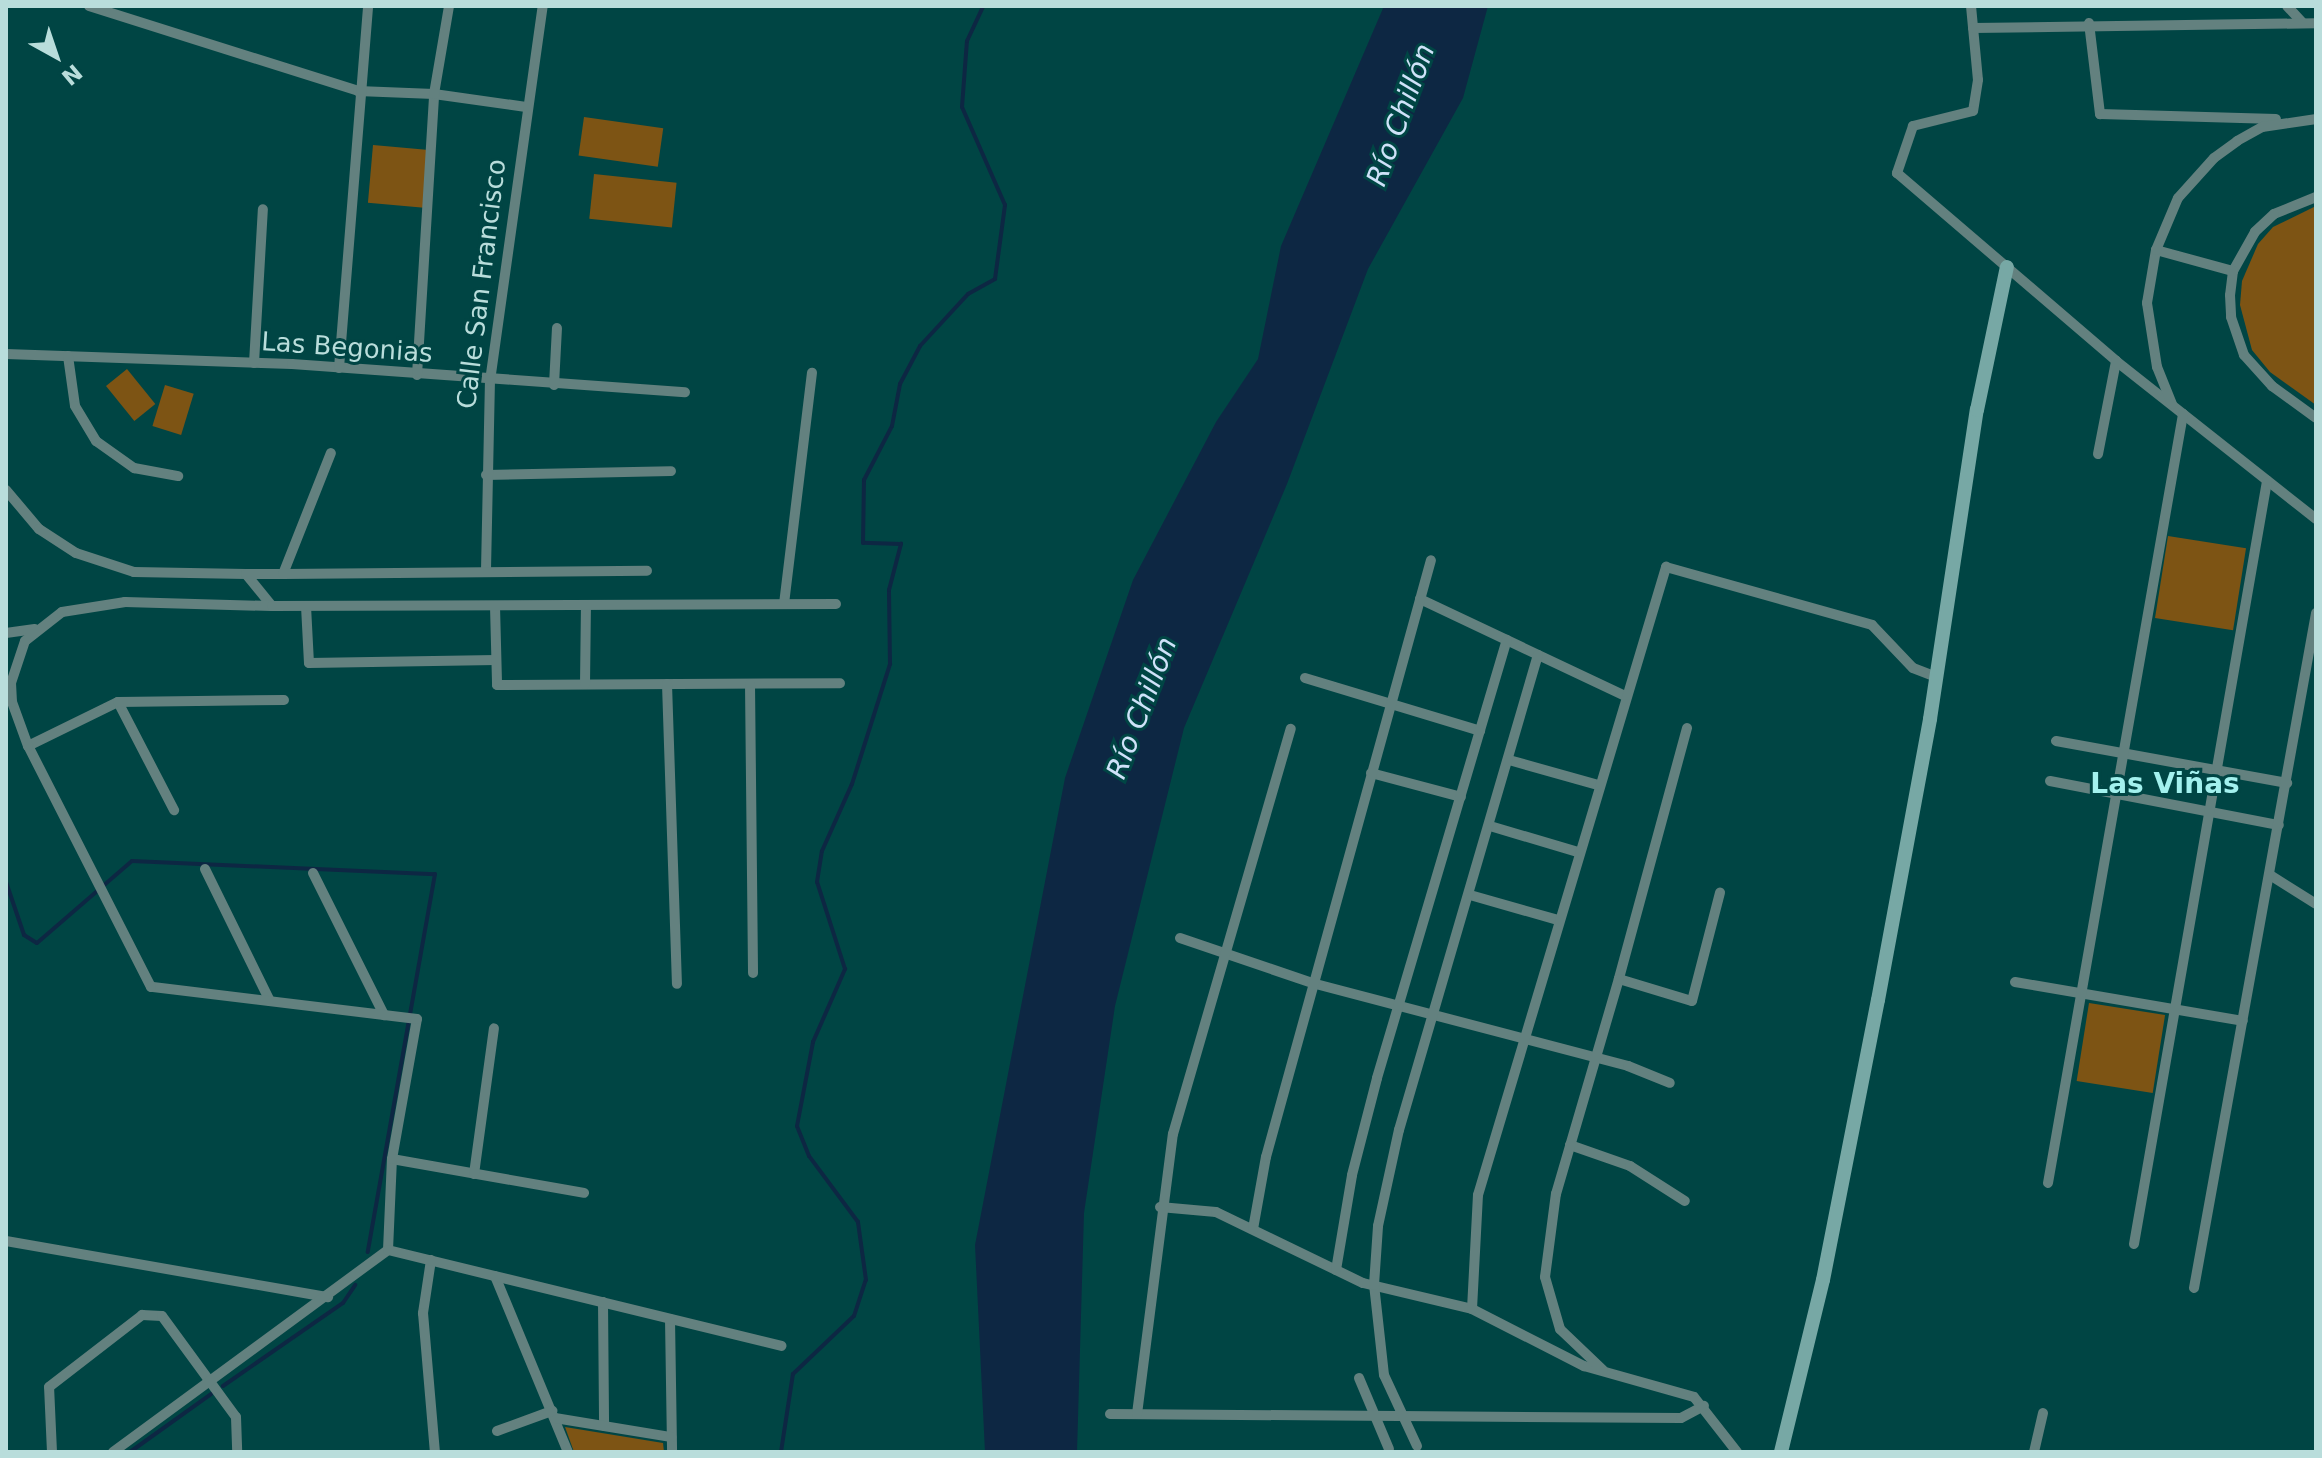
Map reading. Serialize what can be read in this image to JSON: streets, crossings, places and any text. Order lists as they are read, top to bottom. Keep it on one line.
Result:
{"streets":{"street":["Calle San Francisco","Las Begonias"]},"crossings":[["Calle San Francisco","Las Begonias"]],"districts":["Las Viñas"],"water":["Río Chillón"],"north":"bottom right"}
